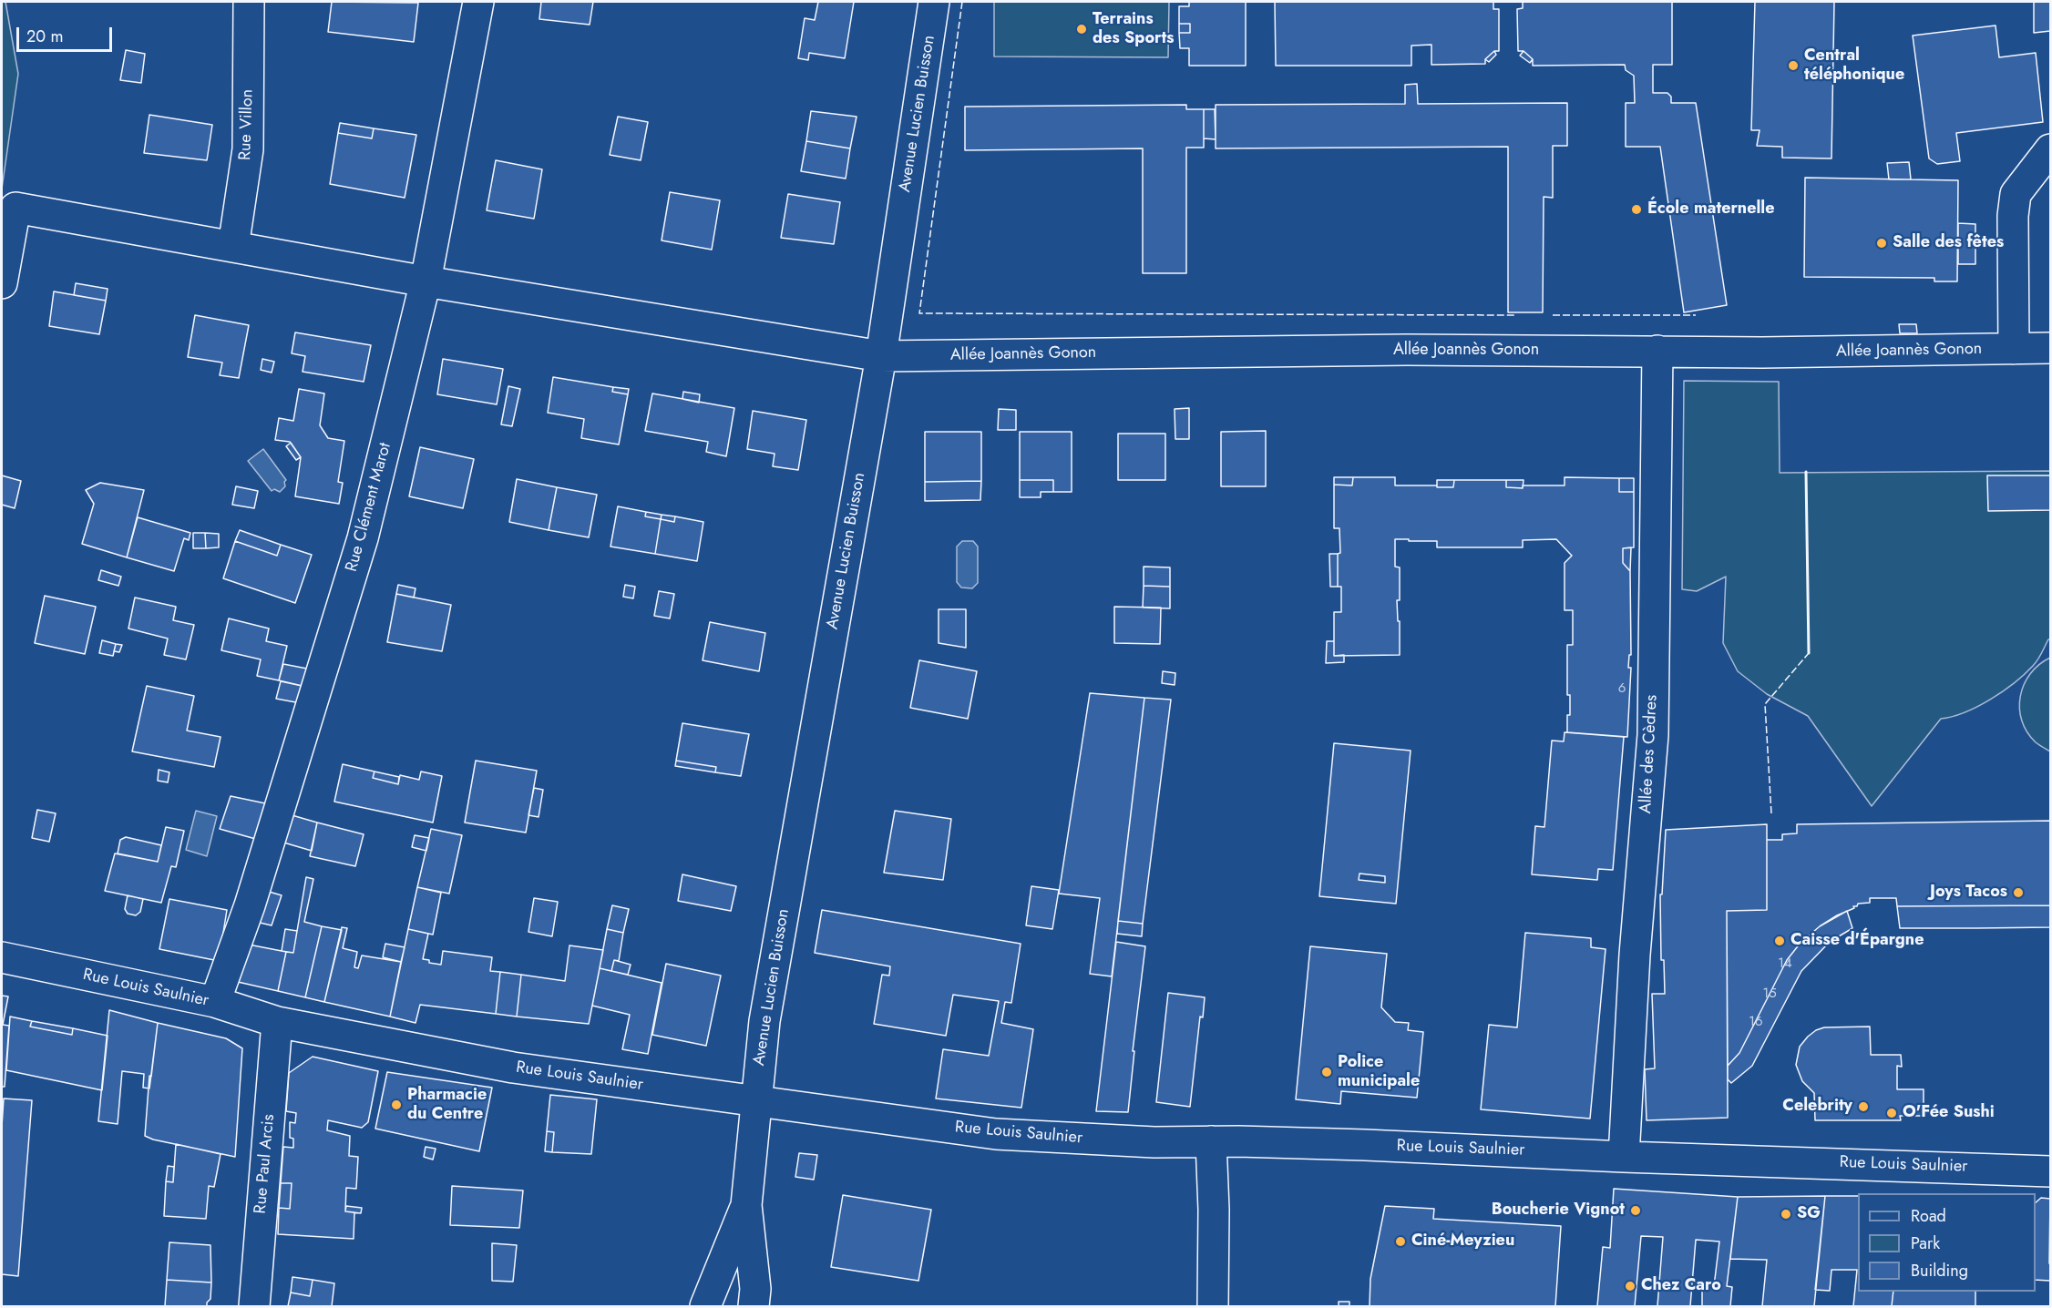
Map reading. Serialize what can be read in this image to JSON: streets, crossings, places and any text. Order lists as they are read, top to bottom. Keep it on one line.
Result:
{"streets":{"street":["Avenue Lucien Buisson","Rue Villon","Allée Joannès Gonon","Rue Clément Marot","Allée des Cèdres","Rue Louis Saulnier","Rue Paul Arcis"]},"crossings":[["Avenue Lucien Buisson","Allée Joannès Gonon"],["Avenue Lucien Buisson","Rue Louis Saulnier"],["Rue Villon","Allée Joannès Gonon"],["Allée Joannès Gonon","Rue Clément Marot"],["Allée Joannès Gonon","Allée des Cèdres"],["Rue Clément Marot","Rue Louis Saulnier"],["Allée des Cèdres","Rue Louis Saulnier"],["Rue Louis Saulnier","Rue Paul Arcis"]],"places":["Terrains des Sports","Central téléphonique","École maternelle","Salle des fêtes","Joys Tacos","Caisse d'Épargne","Police municipale","Pharmacie du Centre","Celebrity","O'Fée Sushi","Boucherie Vignot","SG","Ciné-Meyzieu","Chez Caro"],"house_numbers":["6","14","15","16"],"legend":["Road","Park","Building"],"scale_bar":"20 m"}
